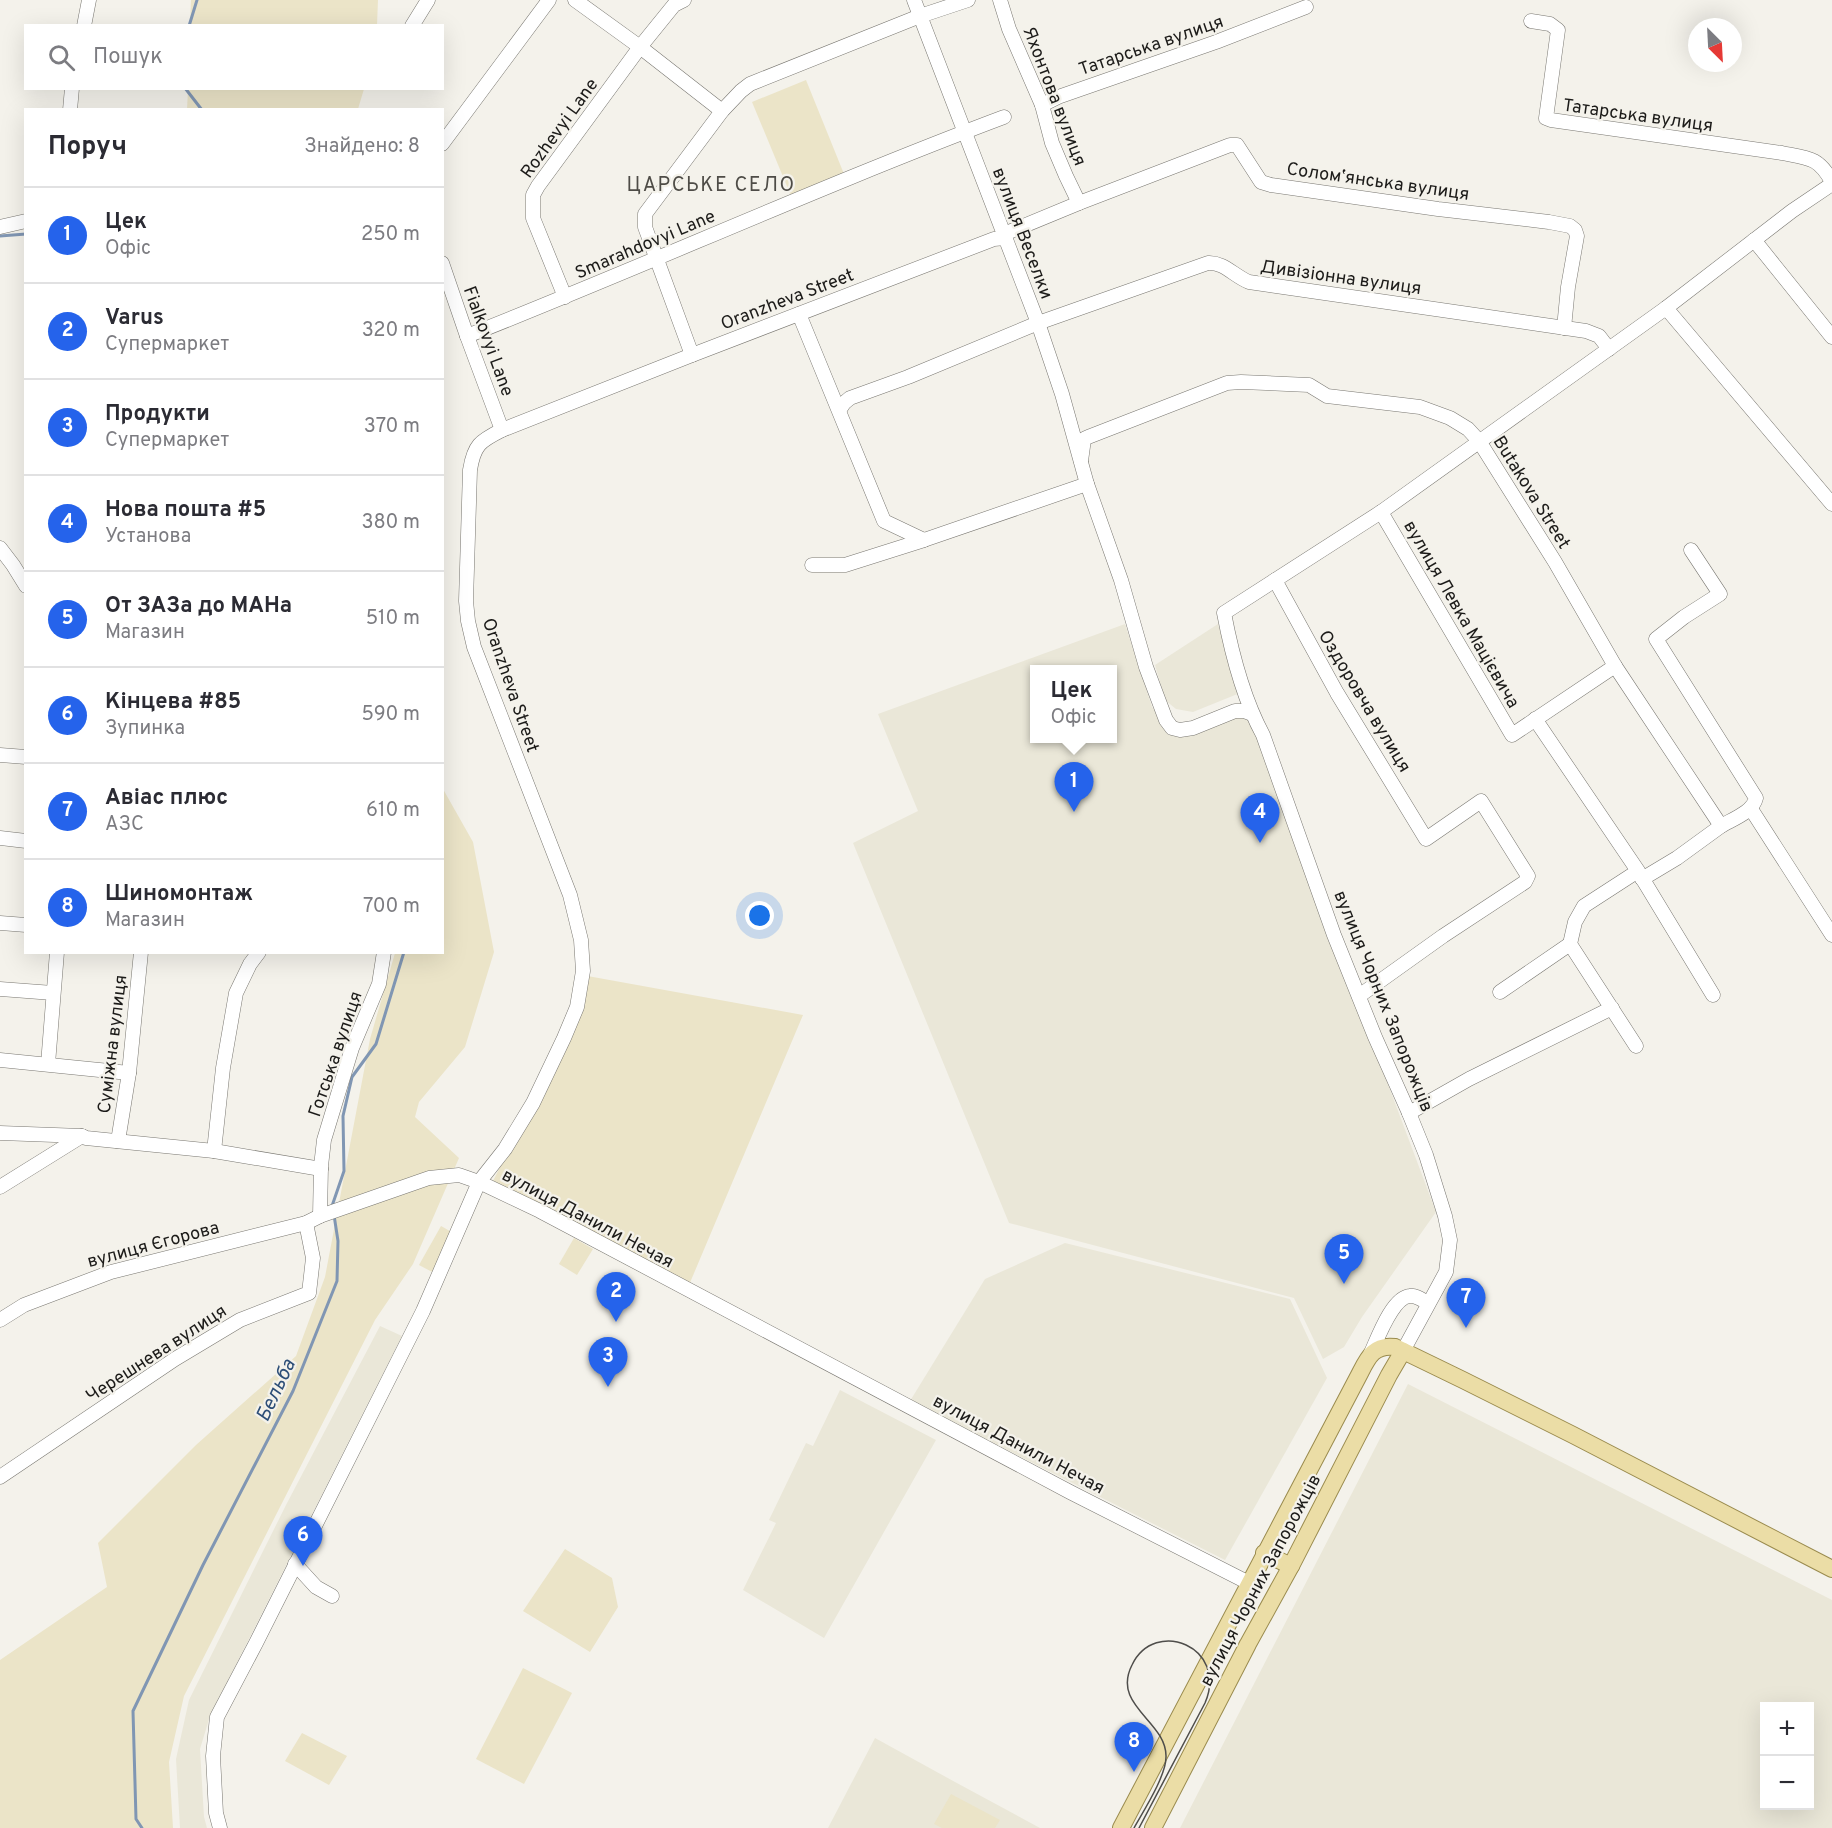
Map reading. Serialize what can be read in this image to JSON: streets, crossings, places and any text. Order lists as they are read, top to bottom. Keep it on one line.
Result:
{"streets":{"main road":["вулиця Чорних Запорожців"],"street":["Татарська вулиця","Яхонтова вулиця","Rozhevyi Lane","Соломʼянська вулиця","вулиця Веселки","Smarahdovyi Lane","Дивізіонна вулиця","Oranzheva Street","Fialkovyi Lane","Butakova Street","вулиця Левка Мацієвича","Оздоровча вулиця","Суміжна вулиця","Готська вулиця","вулиця Данили Нечая","вулиця Єгорова","Черешнева вулиця"]},"crossings":[["Татарська вулиця","Яхонтова вулиця"],["Яхонтова вулиця","Соломʼянська вулиця"],["Rozhevyi Lane","Smarahdovyi Lane"],["Соломʼянська вулиця","вулиця Веселки"],["Соломʼянська вулиця","Дивізіонна вулиця"],["Соломʼянська вулиця","Oranzheva Street"],["вулиця Веселки","Smarahdovyi Lane"],["вулиця Веселки","Дивізіонна вулиця"],["вулиця Веселки","Oranzheva Street"],["вулиця Веселки","Butakova Street"],["Smarahdovyi Lane","Fialkovyi Lane"],["Oranzheva Street","Fialkovyi Lane"],["Oranzheva Street","вулиця Данили Нечая"],["Oranzheva Street","вулиця Єгорова"],["Оздоровча вулиця","вулиця Чорних Запорожців"],["вулиця Чорних Запорожців","вулиця Данили Нечая"],["Готська вулиця","вулиця Єгорова"],["вулиця Данили Нечая","вулиця Єгорова"],["вулиця Єгорова","Черешнева вулиця"]],"districts":["ЦАРСЬКЕ СЕЛО"],"water":["Бельба"],"north":"bottom right","page":{"search":"Пошук","heading":["Поруч","Знайдено: 8"],"list":[{"mark":"1","name":"Цек","note":"Офіс","value":"250 m"},{"mark":"2","name":"Varus","note":"Супермаркет","value":"320 m"},{"mark":"3","name":"Продукти","note":"Супермаркет","value":"370 m"},{"mark":"4","name":"Нова пошта #5","note":"Установа","value":"380 m"},{"mark":"5","name":"От ЗАЗа до МАНа","note":"Магазин","value":"510 m"},{"mark":"6","name":"Кінцева #85","note":"Зупинка","value":"590 m"},{"mark":"7","name":"Авіас плюс","note":"АЗС","value":"610 m"},{"mark":"8","name":"Шиномонтаж","note":"Магазин","value":"700 m"}],"popup":["Цек","Офіс"],"pins":["1","4","5","2","7","3","6","8"],"map_buttons":["+","−"]}}
